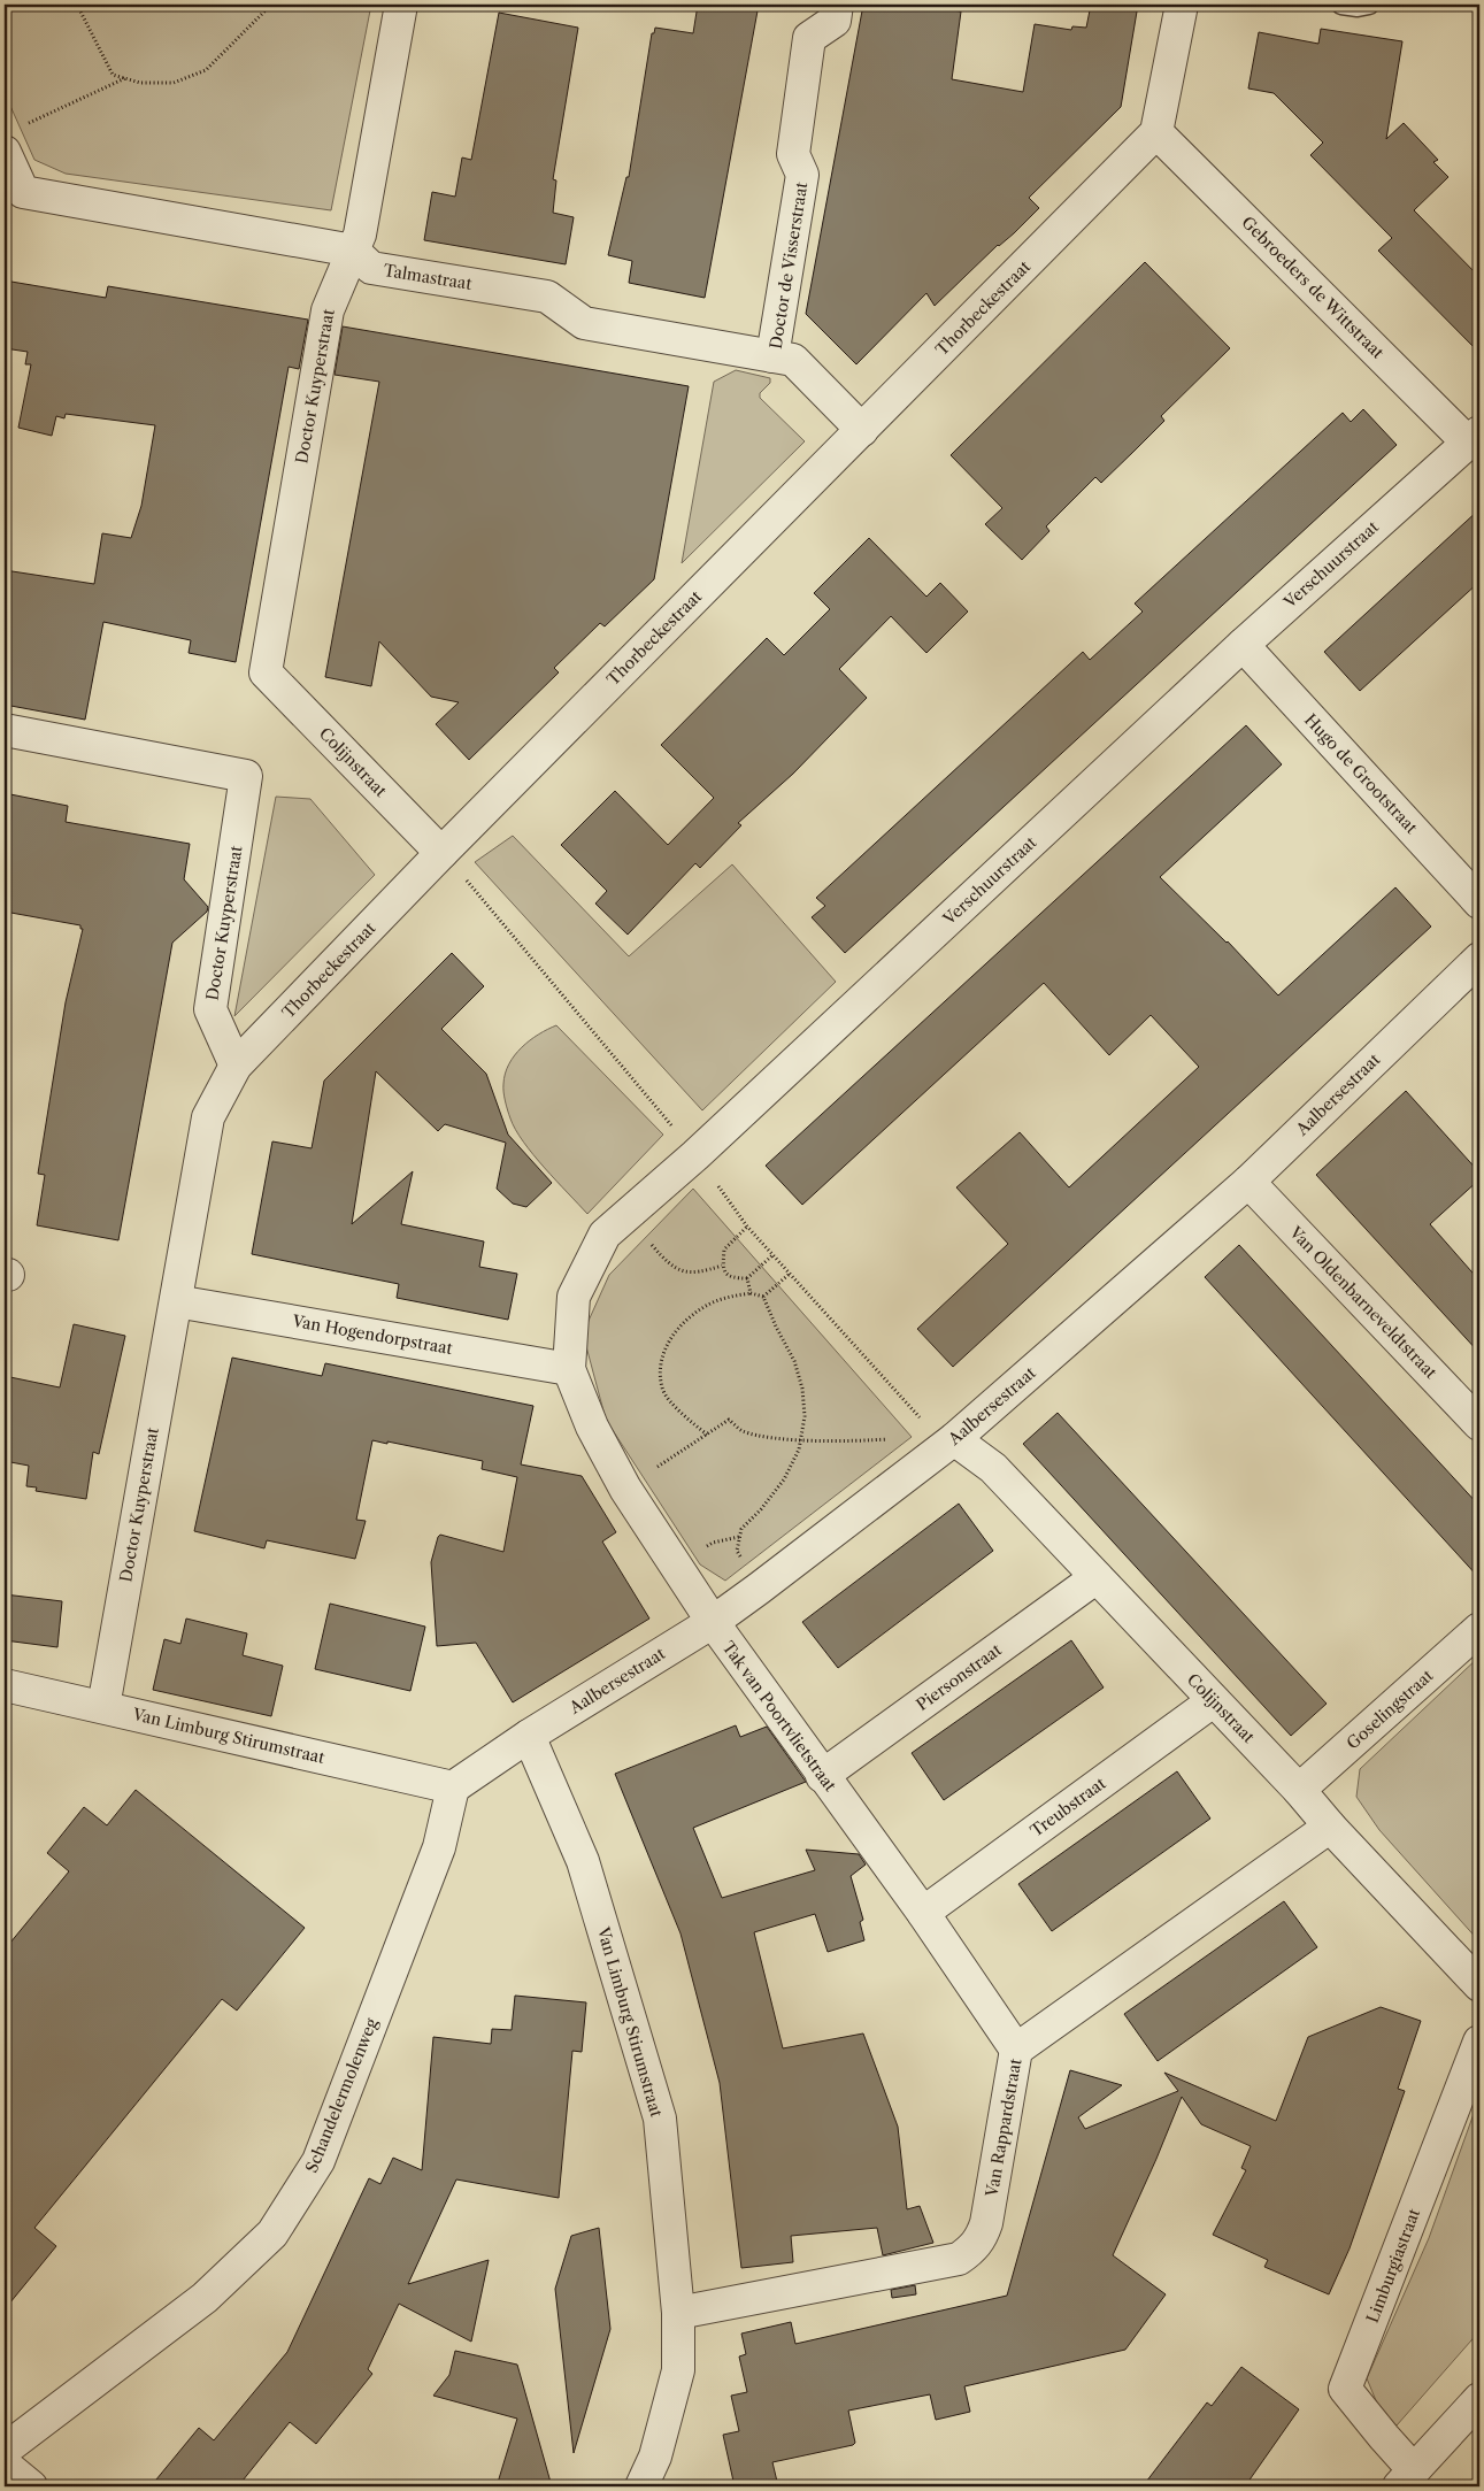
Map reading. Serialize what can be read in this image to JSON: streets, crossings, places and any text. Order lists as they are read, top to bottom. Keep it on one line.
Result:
{"streets":{"street":["Doctor de Visserstraat","Talmastraat","Gebroeders de Wittstraat","Thorbeckestraat","Doctor Kuyperstraat","Verschuurstraat","Colijnstraat","Hugo de Grootstraat","Aalbersestraat","Van Oldenbarneveldtstraat","Van Hogendorpstraat","Piersonstraat","Goselingstraat","Tak van Poortvlietstraat","Van Limburg Stirumstraat","Treubstraat","Schandelermolenweg","Van Rappardstraat","Limburgiastraat"]},"crossings":[["Doctor de Visserstraat","Talmastraat"],["Doctor de Visserstraat","Thorbeckestraat"],["Talmastraat","Doctor Kuyperstraat"],["Gebroeders de Wittstraat","Thorbeckestraat"],["Gebroeders de Wittstraat","Verschuurstraat"],["Thorbeckestraat","Doctor Kuyperstraat"],["Thorbeckestraat","Colijnstraat"],["Thorbeckestraat","Van Hogendorpstraat"],["Doctor Kuyperstraat","Colijnstraat"],["Doctor Kuyperstraat","Van Hogendorpstraat"],["Doctor Kuyperstraat","Van Limburg Stirumstraat"],["Verschuurstraat","Hugo de Grootstraat"],["Verschuurstraat","Van Hogendorpstraat"],["Verschuurstraat","Tak van Poortvlietstraat"],["Colijnstraat","Aalbersestraat"],["Colijnstraat","Piersonstraat"],["Colijnstraat","Goselingstraat"],["Colijnstraat","Treubstraat"],["Colijnstraat","Van Rappardstraat"],["Aalbersestraat","Van Oldenbarneveldtstraat"],["Aalbersestraat","Tak van Poortvlietstraat"],["Aalbersestraat","Van Limburg Stirumstraat"],["Aalbersestraat","Schandelermolenweg"],["Van Hogendorpstraat","Tak van Poortvlietstraat"],["Piersonstraat","Tak van Poortvlietstraat"],["Tak van Poortvlietstraat","Treubstraat"],["Tak van Poortvlietstraat","Van Rappardstraat"],["Van Limburg Stirumstraat","Schandelermolenweg"],["Van Limburg Stirumstraat","Van Rappardstraat"]]}
